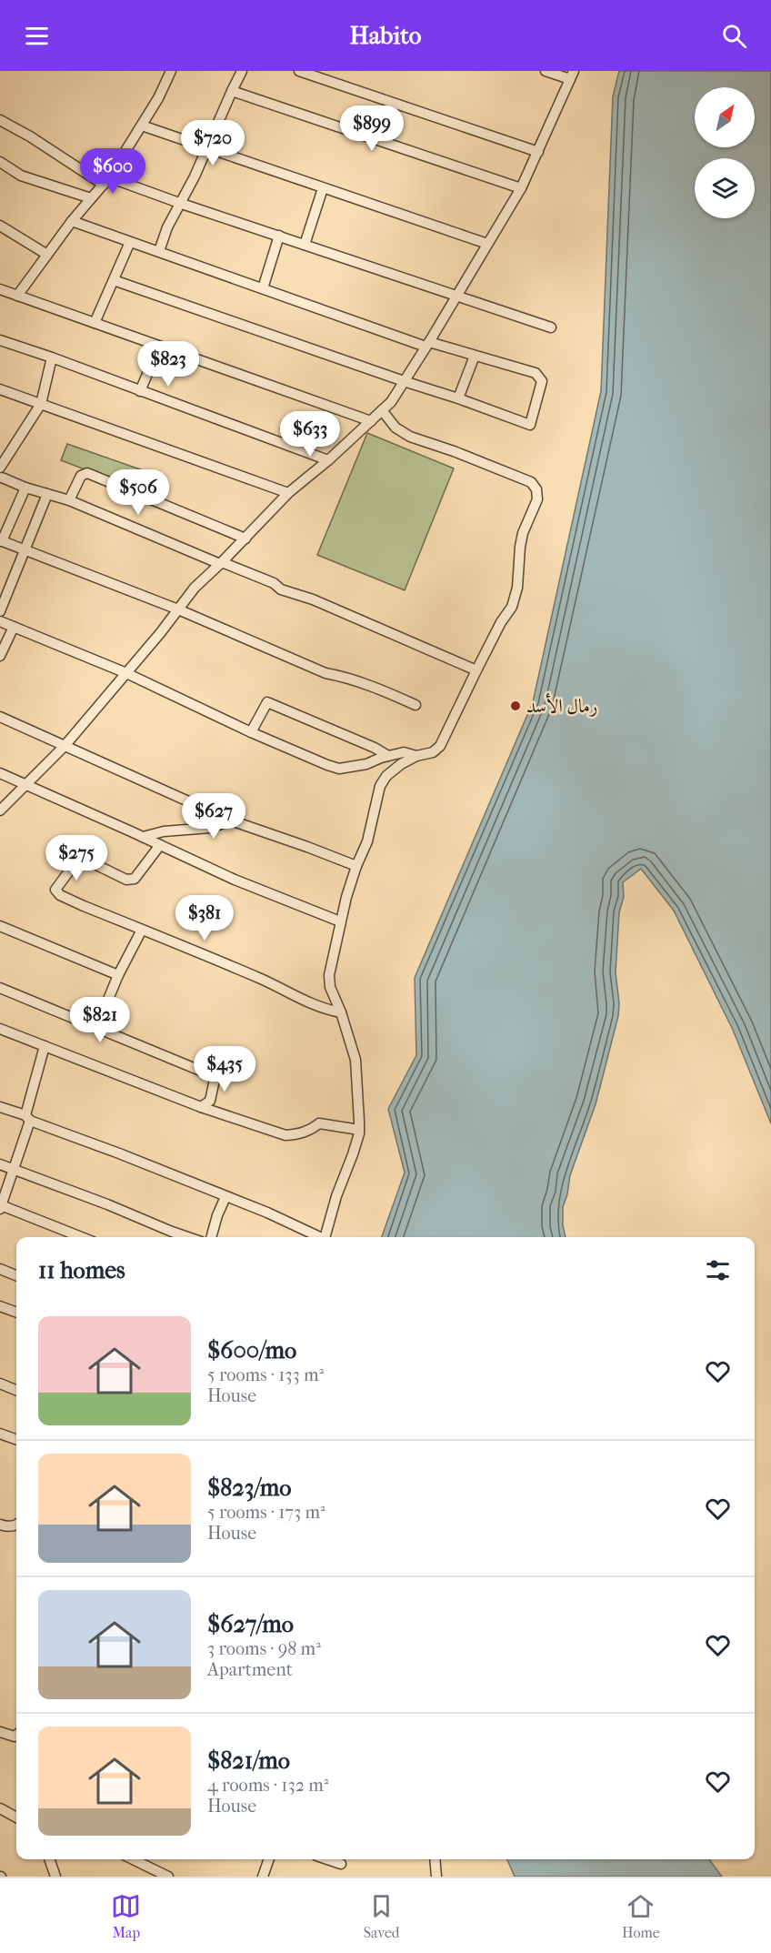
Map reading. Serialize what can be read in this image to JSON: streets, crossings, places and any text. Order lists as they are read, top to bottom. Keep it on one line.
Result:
{"places":["رمال الأسد"],"north":"top right","page":{"header":"Habito","price":["$899","$720","$600","$823","$633","$506","$627","$275","$381","$821","$435"],"heading":"11 homes","list":[{"name":"$600/mo","note":"5 rooms · 133 m² · House"},{"name":"$823/mo","note":"5 rooms · 173 m² · House"},{"name":"$627/mo","note":"3 rooms · 98 m² · Apartment"},{"name":"$821/mo","note":"4 rooms · 132 m² · House"}],"tabs":["Map","Saved","Home"]}}
